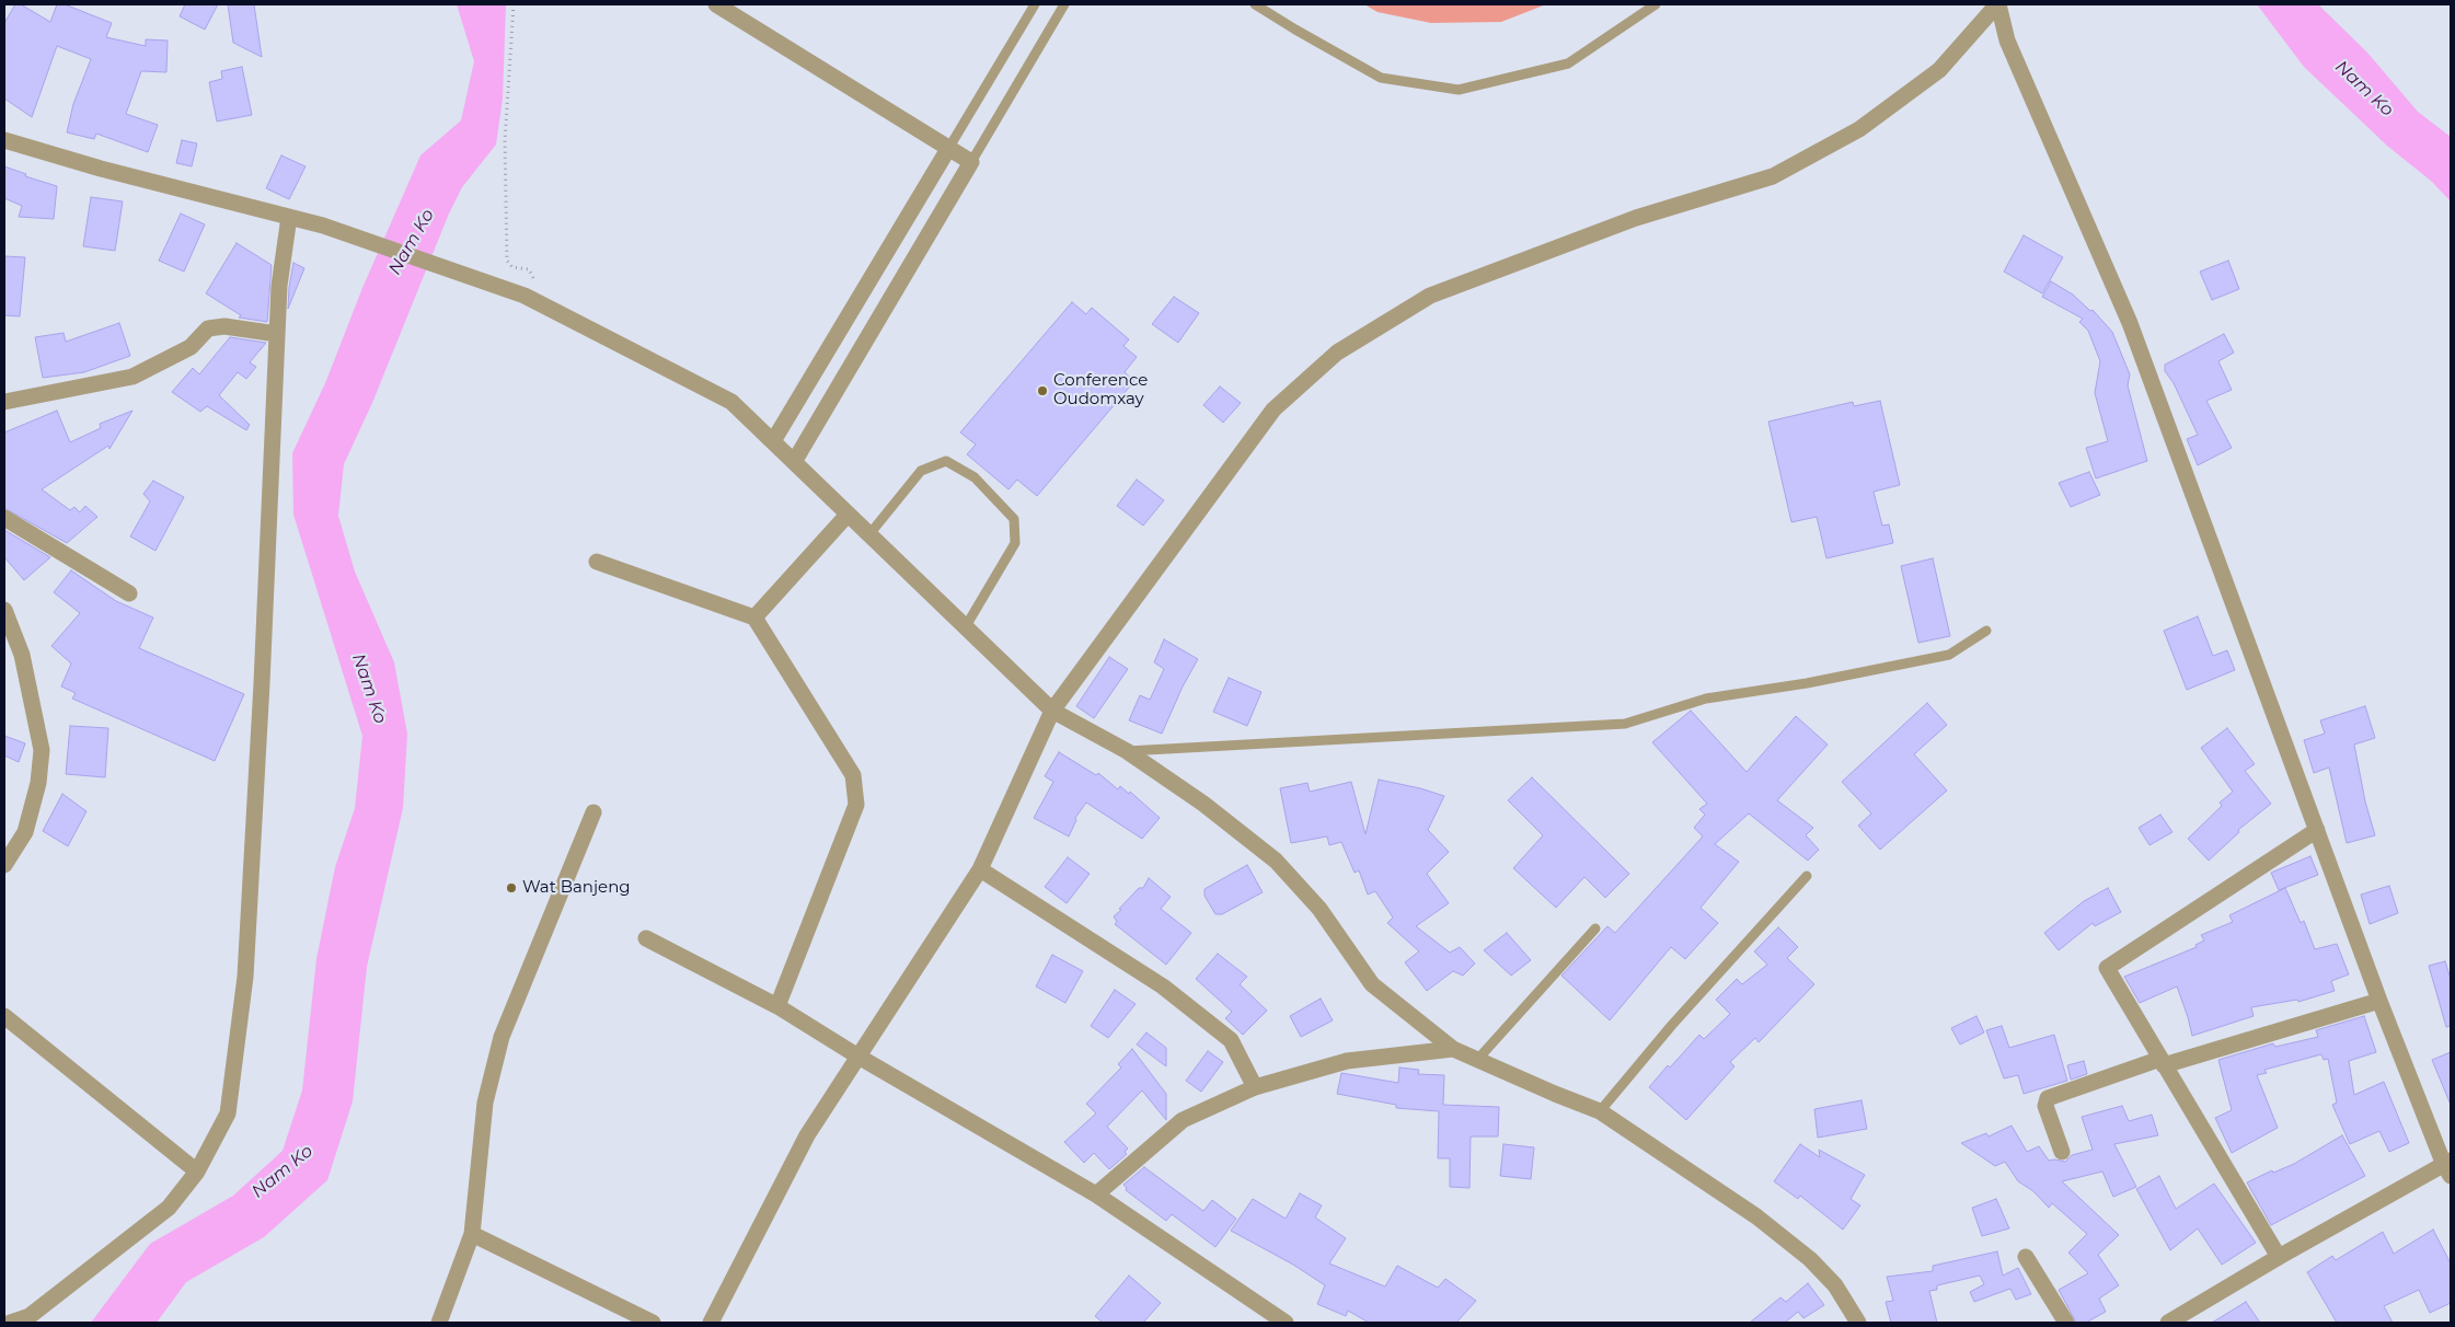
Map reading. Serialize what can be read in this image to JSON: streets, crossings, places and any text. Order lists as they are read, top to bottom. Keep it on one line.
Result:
{"water":["Nam Ko"],"places":["Conference Oudomxay","Wat Banjeng"]}
